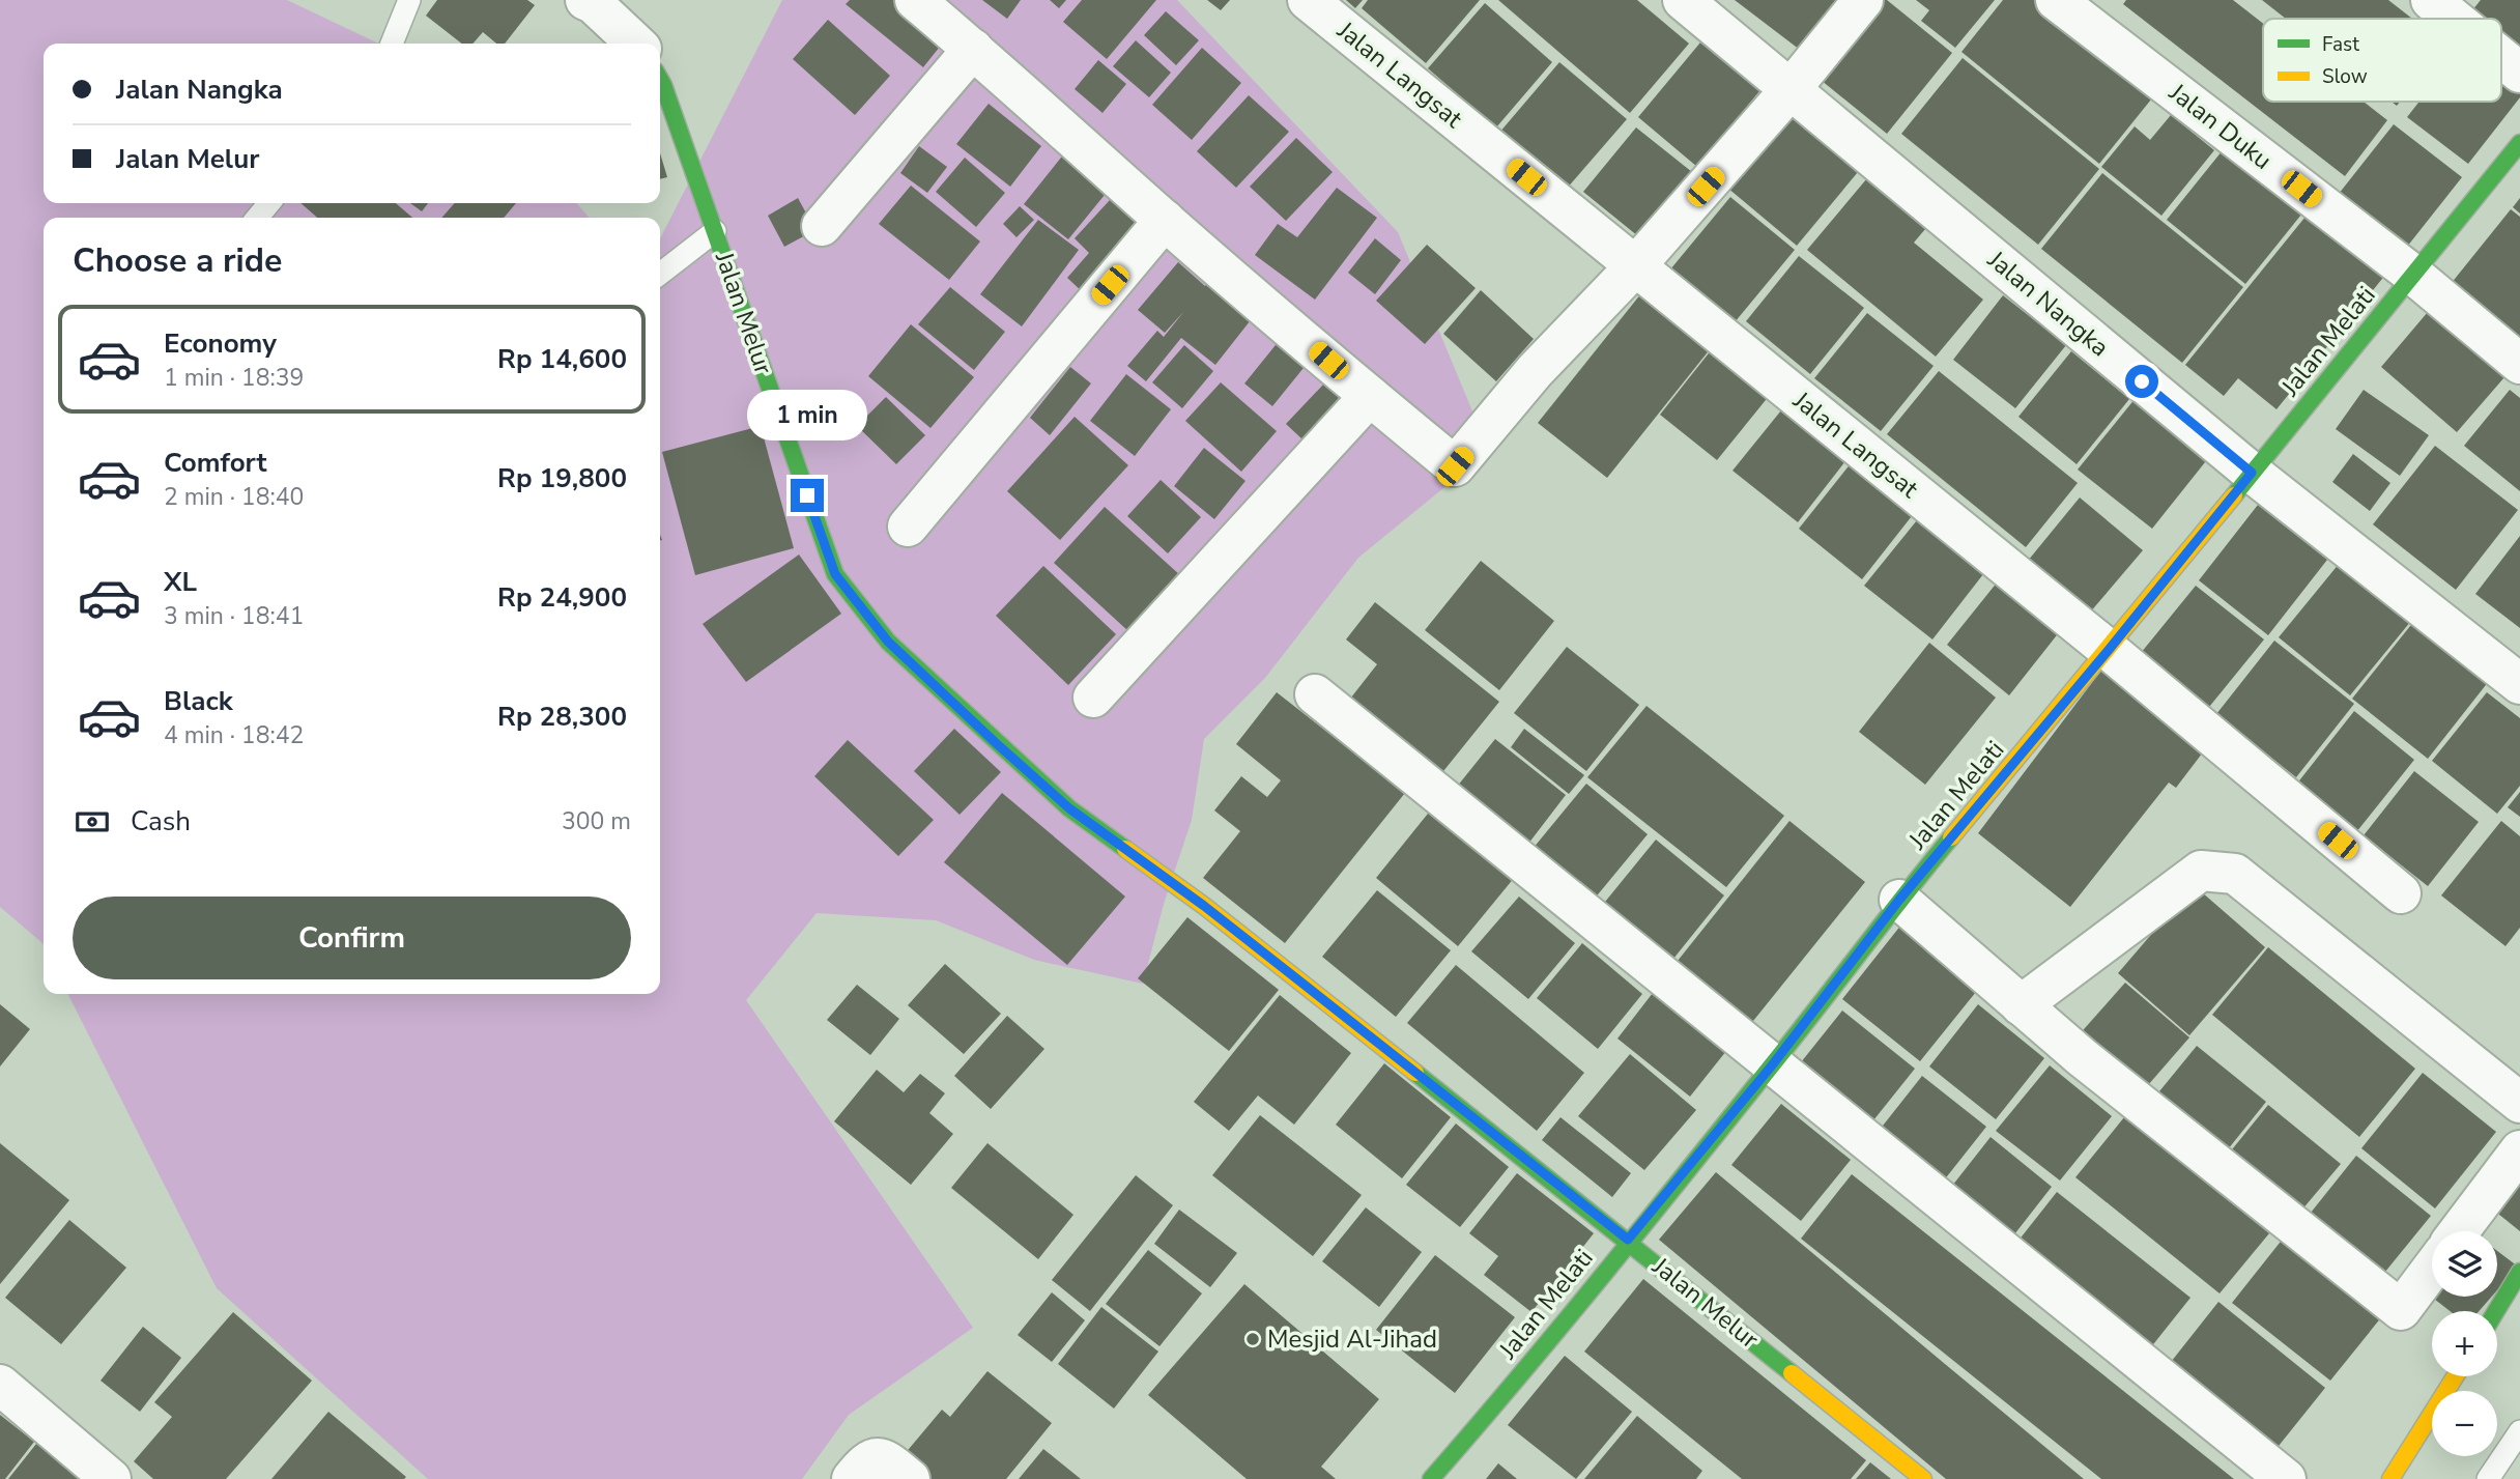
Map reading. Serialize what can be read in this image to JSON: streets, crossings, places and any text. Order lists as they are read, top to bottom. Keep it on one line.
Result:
{"streets":{"street":["Jalan Langsat","Jalan Duku","Jalan Nangka","Jalan Melur","Jalan Melati"]},"crossings":[["Jalan Langsat","Jalan Melati"],["Jalan Duku","Jalan Melati"],["Jalan Nangka","Jalan Melati"],["Jalan Melur","Jalan Melati"]],"places":["Mesjid Al-Jihad"],"legend":["Fast","Slow"],"page":{"banner":["Jalan Nangka","Jalan Melur"],"heading":"Choose a ride","list":[{"name":"Economy","note":"1 min · 18:39","value":"Rp 14,600"},{"name":"Comfort","note":"2 min · 18:40","value":"Rp 19,800"},{"name":"XL","note":"3 min · 18:41","value":"Rp 24,900"},{"name":"Black","note":"4 min · 18:42","value":"Rp 28,300"}],"bubble":"1 min","pay":["Cash","300 m"],"buttons":"Confirm","map_buttons":["+","−"]}}
